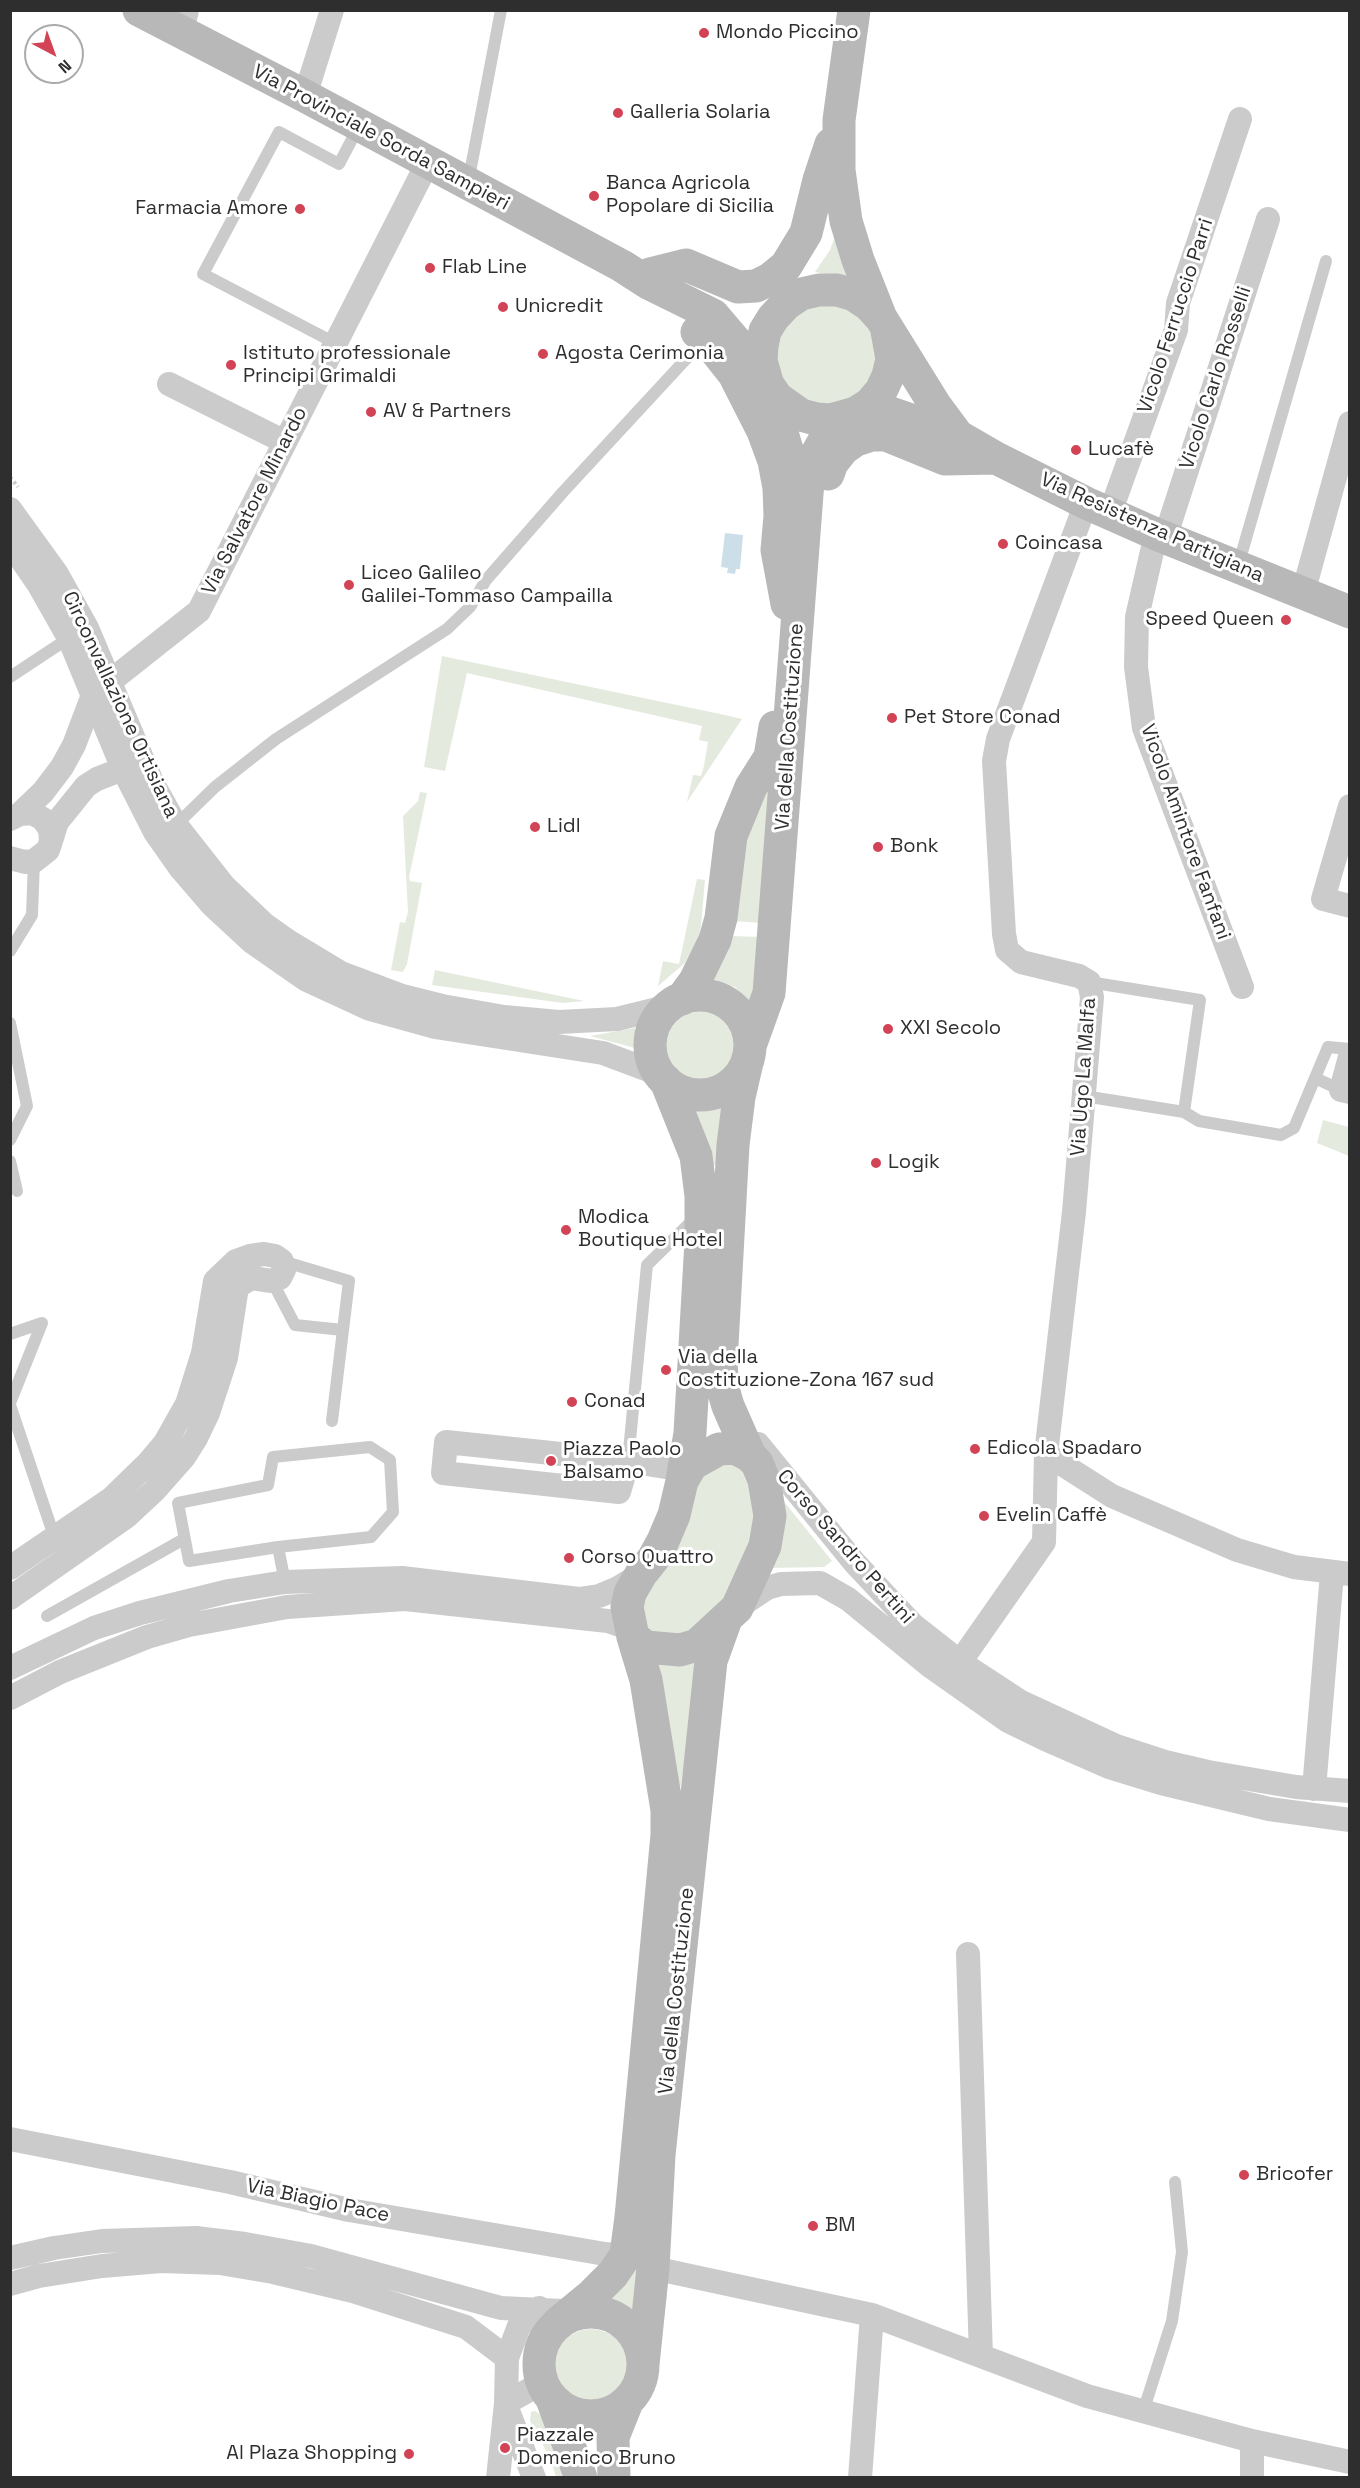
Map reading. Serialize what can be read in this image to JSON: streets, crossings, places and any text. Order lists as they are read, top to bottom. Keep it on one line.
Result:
{"streets":{"main road":["Via Provinciale Sorda Sampieri","Via Resistenza Partigiana","Via della Costituzione"],"street":["Vicolo Ferruccio Parri","Vicolo Carlo Rosselli","Via Salvatore Minardo","Circonvallazione Ortisiana","Vicolo Amintore Fanfani","Via Ugo La Malfa","Corso Sandro Pertini","Via Biagio Pace"]},"crossings":[["Via Provinciale Sorda Sampieri","Via Salvatore Minardo"],["Vicolo Ferruccio Parri","Via Resistenza Partigiana"],["Vicolo Ferruccio Parri","Via Ugo La Malfa"],["Vicolo Carlo Rosselli","Via Resistenza Partigiana"],["Vicolo Carlo Rosselli","Vicolo Amintore Fanfani"],["Via Salvatore Minardo","Circonvallazione Ortisiana"],["Via Resistenza Partigiana","Vicolo Amintore Fanfani"],["Via Resistenza Partigiana","Via Ugo La Malfa"],["Circonvallazione Ortisiana","Via della Costituzione"],["Via della Costituzione","Corso Sandro Pertini"],["Via della Costituzione","Via Biagio Pace"],["Via Ugo La Malfa","Corso Sandro Pertini"]],"places":["Mondo Piccino","Galleria Solaria","Banca Agricola Popolare di Sicilia","Farmacia Amore","Flab Line","Unicredit","Agosta Cerimonia","Istituto professionale Principi Grimaldi","AV & Partners","Lucafè","Coincasa","Liceo Galileo Galilei-Tommaso Campailla","Speed Queen","Pet Store Conad","Lidl","Bonk","XXI Secolo","Logik","Modica Boutique Hotel","Via della Costituzione-Zona 167 sud","Conad","Edicola Spadaro","Piazza Paolo Balsamo","Evelin Caffè","Corso Quattro","Bricofer","BM","Piazzale Domenico Bruno","Al Plaza Shopping"],"north":"bottom right"}
